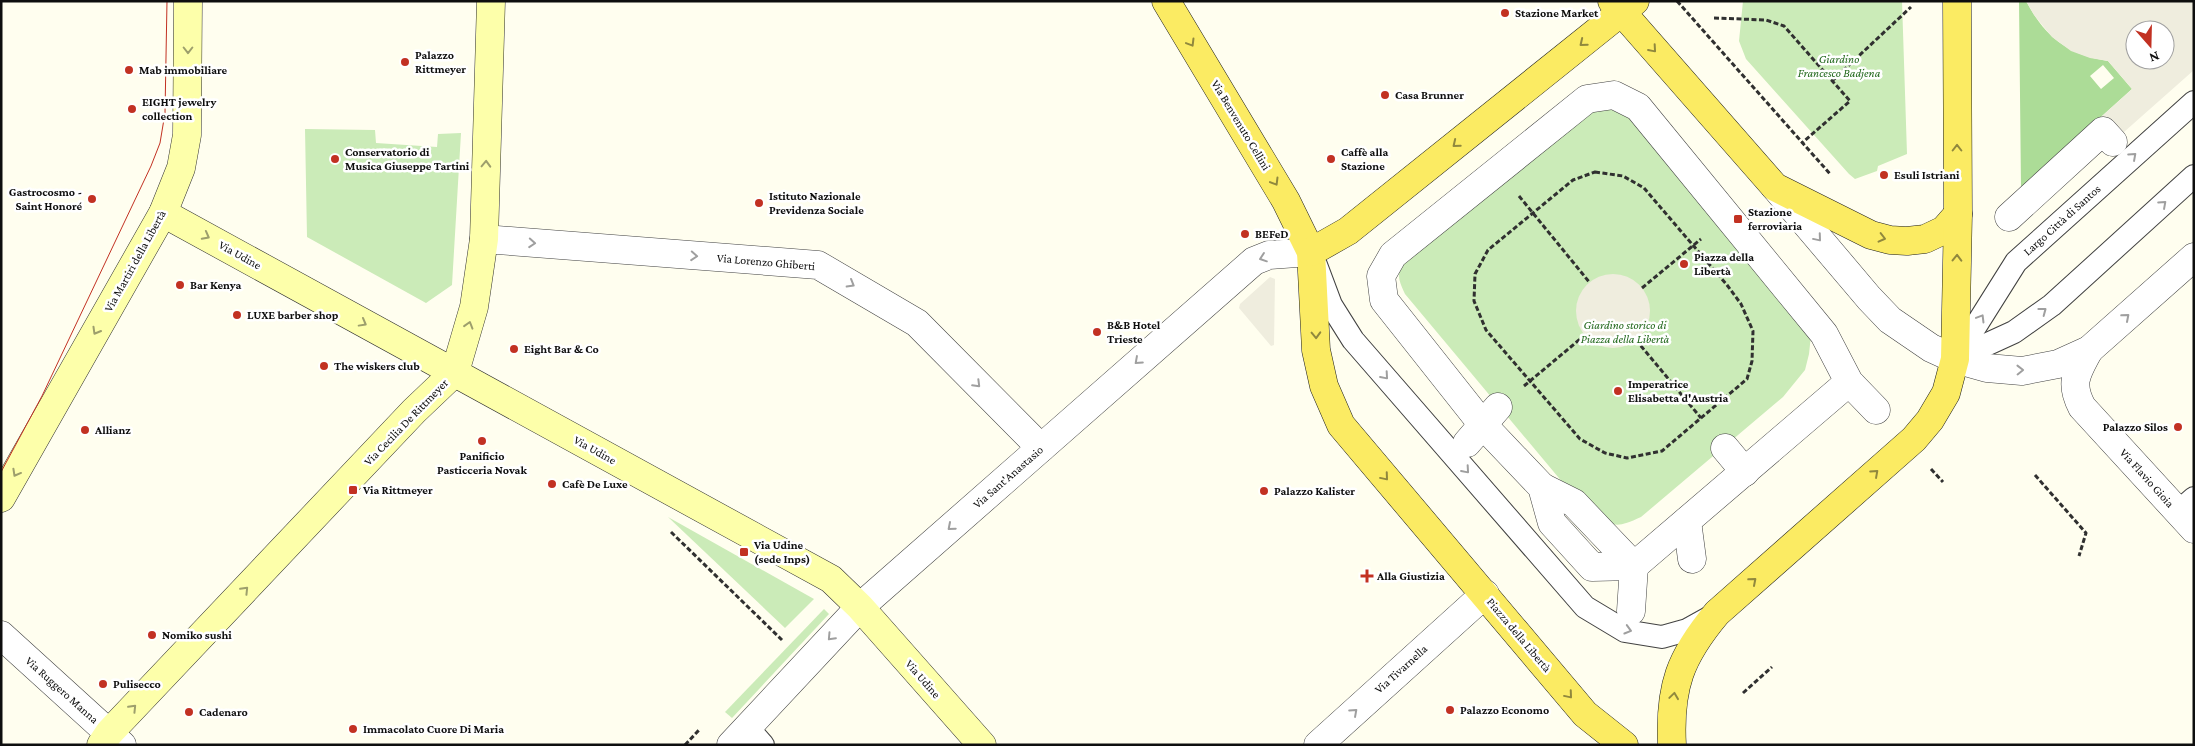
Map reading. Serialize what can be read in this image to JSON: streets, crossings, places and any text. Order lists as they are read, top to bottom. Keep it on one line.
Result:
{"streets":{"main road":["Via Benvenuto Cellini","Via Udine","Via Martiri della Libertà","Via Cecilia De Rittmeyer","Piazza della Libertà"],"street":["Via Lorenzo Ghiberti","Via Sant'Anastasio","Via Flavio Gioia","Via Tivarnella","Via Ruggero Manna"],"lane":["Largo Città di Santos"]},"crossings":[["Via Benvenuto Cellini","Via Sant'Anastasio"],["Via Benvenuto Cellini","Piazza della Libertà"],["Via Udine","Via Martiri della Libertà"],["Via Udine","Via Cecilia De Rittmeyer"],["Via Udine","Via Sant'Anastasio"],["Via Lorenzo Ghiberti","Via Cecilia De Rittmeyer"],["Via Lorenzo Ghiberti","Via Sant'Anastasio"],["Via Cecilia De Rittmeyer","Via Ruggero Manna"],["Via Sant'Anastasio","Piazza della Libertà"],["Piazza della Libertà","Via Tivarnella"]],"one_way":["Via Benvenuto Cellini","Via Martiri della Libertà","Via Lorenzo Ghiberti","Via Cecilia De Rittmeyer","Via Sant'Anastasio","Piazza della Libertà","Via Tivarnella"],"parks":["Giardino Francesco Badjena","Giardino storico di Piazza della Libertà"],"places":{"other":["Stazione Market","Palazzo Rittmeyer","Mab immobiliare","Casa Brunner","EIGHT jewelry collection","Conservatorio di Musica Giuseppe Tartini","Caffè alla Stazione","Esuli Istriani","Gastrocosmo - Saint Honoré","Istituto Nazionale Previdenza Sociale","BEFeD","Piazza della Libertà","Bar Kenya","LUXE barber shop","B&B Hotel Trieste","Eight Bar & Co","The wiskers club","Imperatrice Elisabetta d'Austria","Palazzo Silos","Allianz","Panificio Pasticceria Novak","Cafè De Luxe","Palazzo Kalister","Nomiko sushi","Pulisecco","Palazzo Economo","Cadenaro","Immacolato Cuore Di Maria"],"transit":["Stazione ferroviaria","Via Rittmeyer","Via Udine (sede Inps)"],"health":["Alla Giustizia"]},"north":"bottom"}
